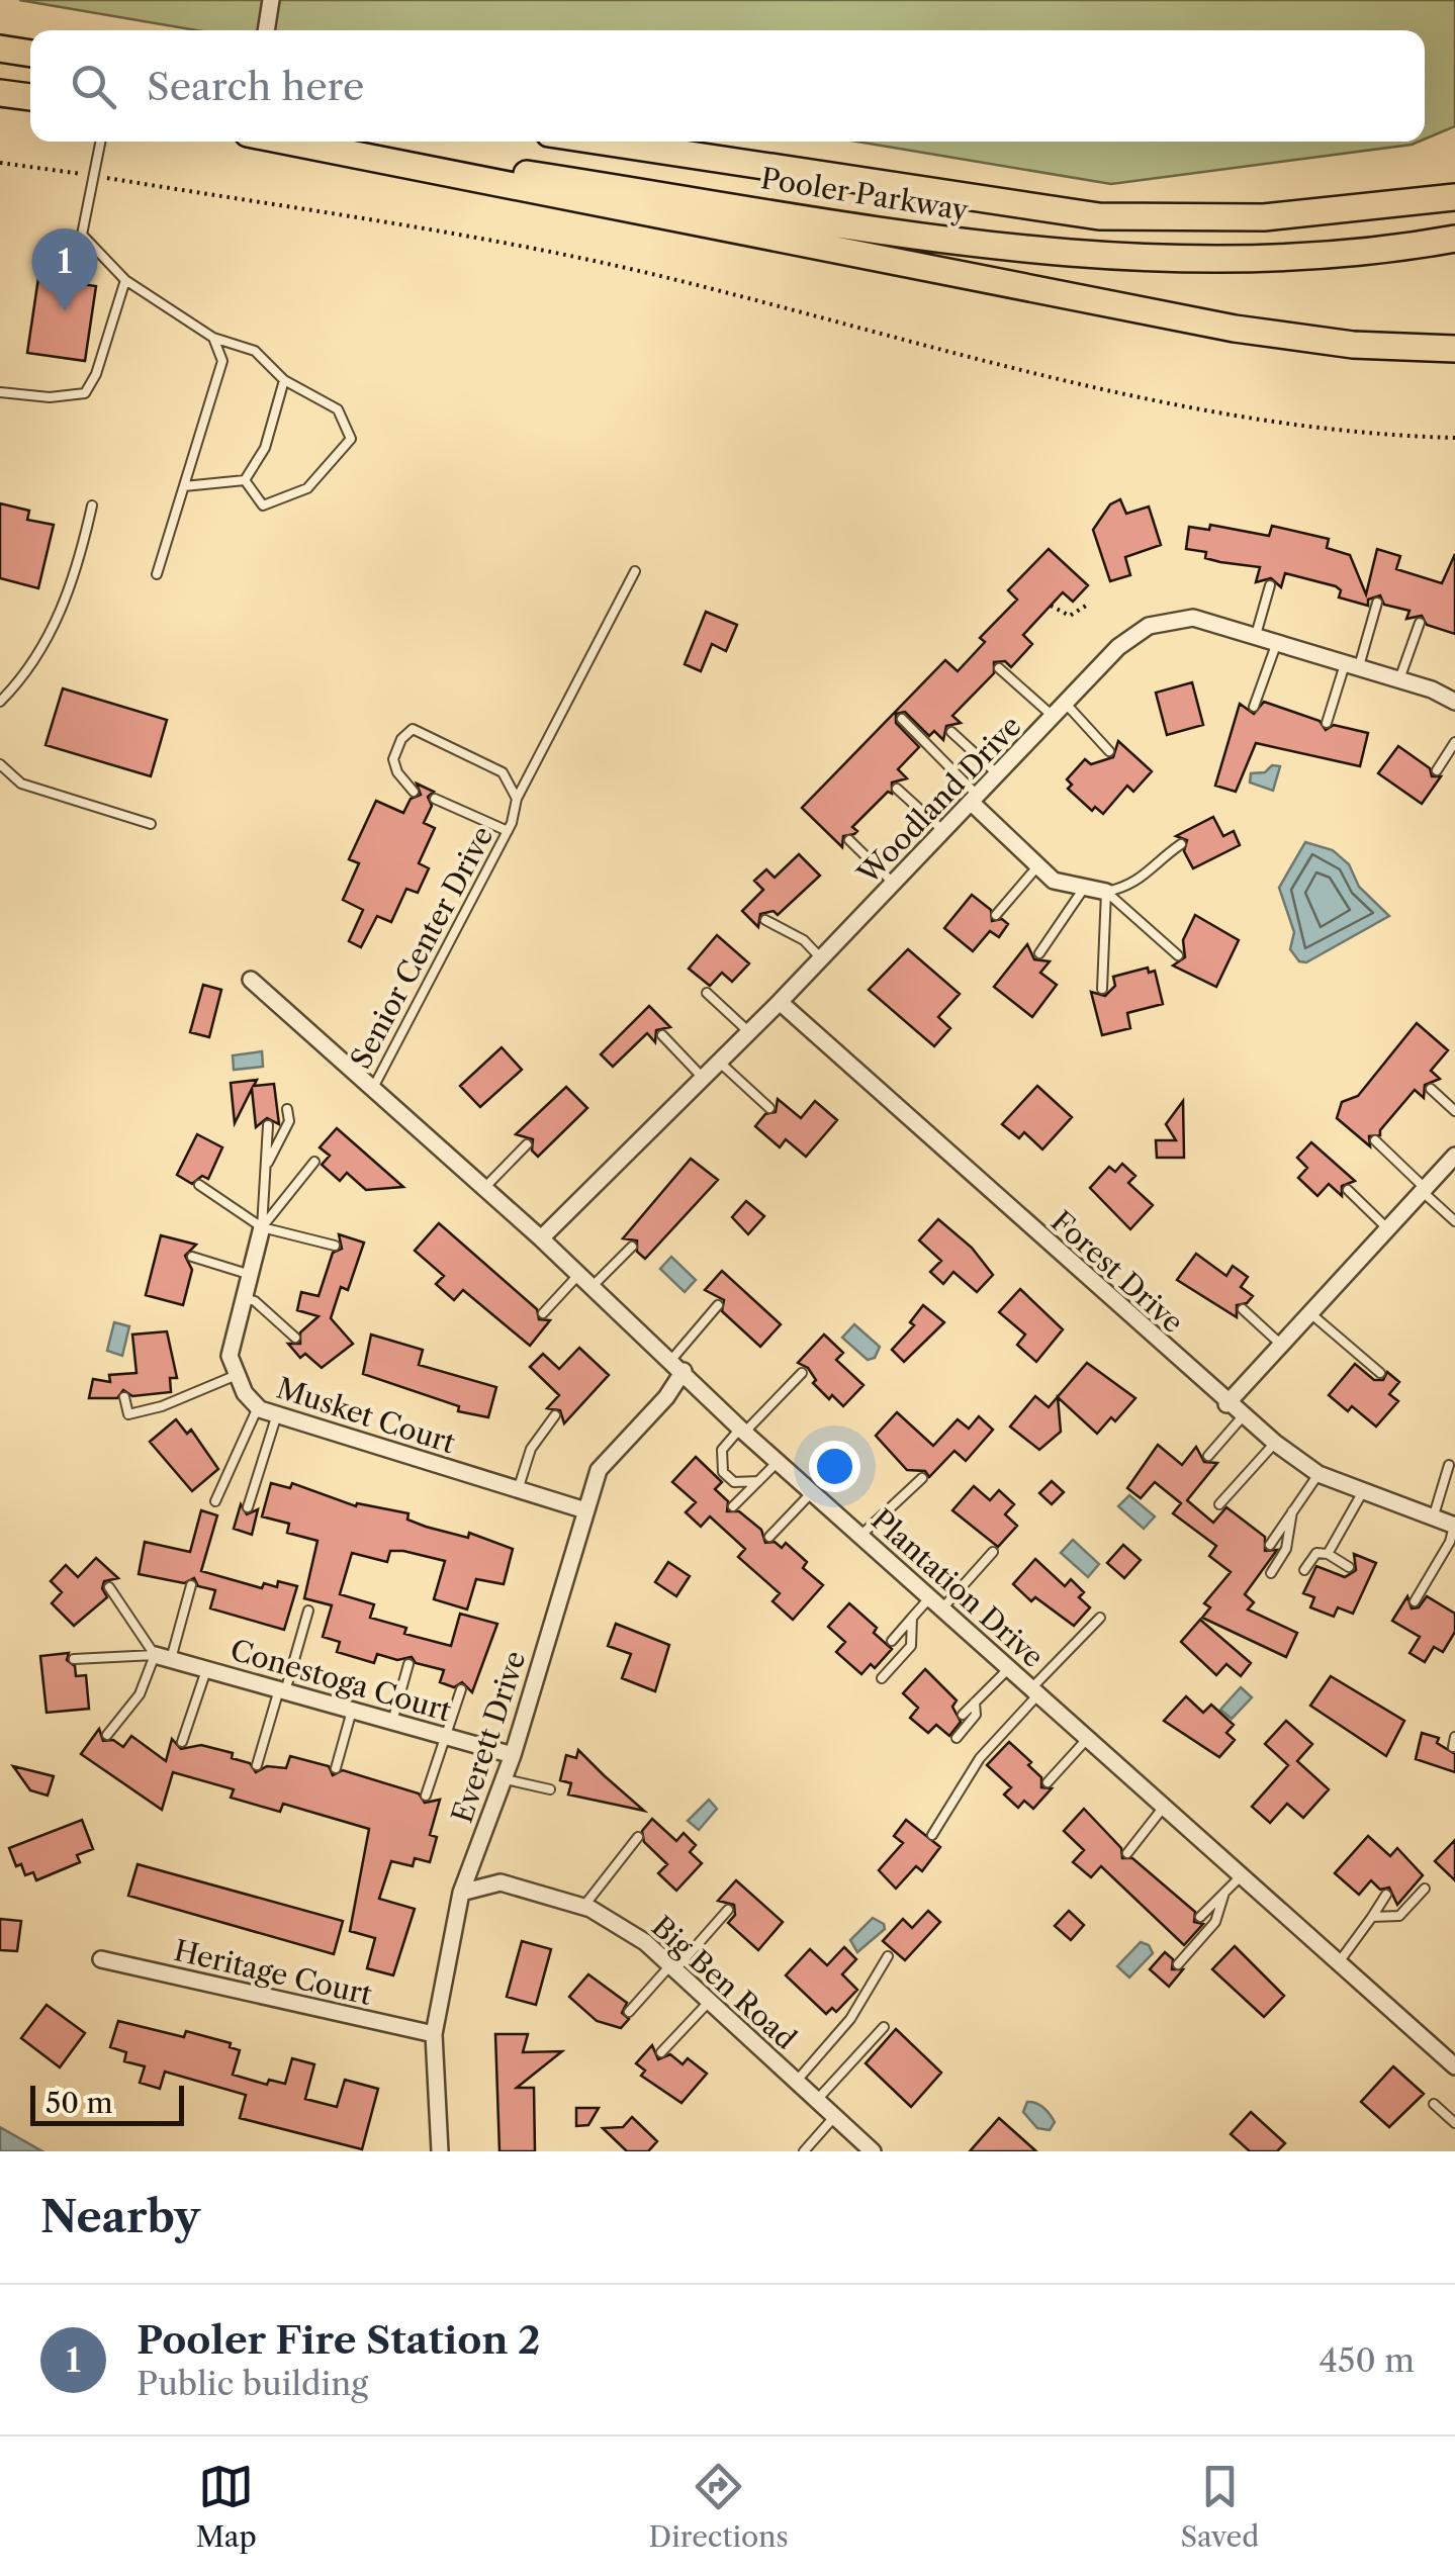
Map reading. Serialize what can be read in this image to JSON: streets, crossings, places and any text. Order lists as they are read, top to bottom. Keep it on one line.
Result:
{"streets":{"main road":["Pooler Parkway"],"street":["Woodland Drive","Forest Drive","Musket Court","Plantation Drive","Conestoga Court","Everett Drive","Heritage Court","Big Ben Road"],"lane":["Senior Center Drive"]},"crossings":[["Woodland Drive","Forest Drive"],["Woodland Drive","Plantation Drive"],["Senior Center Drive","Plantation Drive"],["Musket Court","Everett Drive"],["Plantation Drive","Everett Drive"],["Conestoga Court","Everett Drive"],["Everett Drive","Heritage Court"],["Everett Drive","Big Ben Road"]],"scale_bar":"50 m","page":{"search":"Search here","pins":"1","scale":"50 m","heading":"Nearby","list":[{"mark":"1","name":"Pooler Fire Station 2","note":"Public building","value":"450 m"}],"nav":["Map","Directions","Saved"]}}
